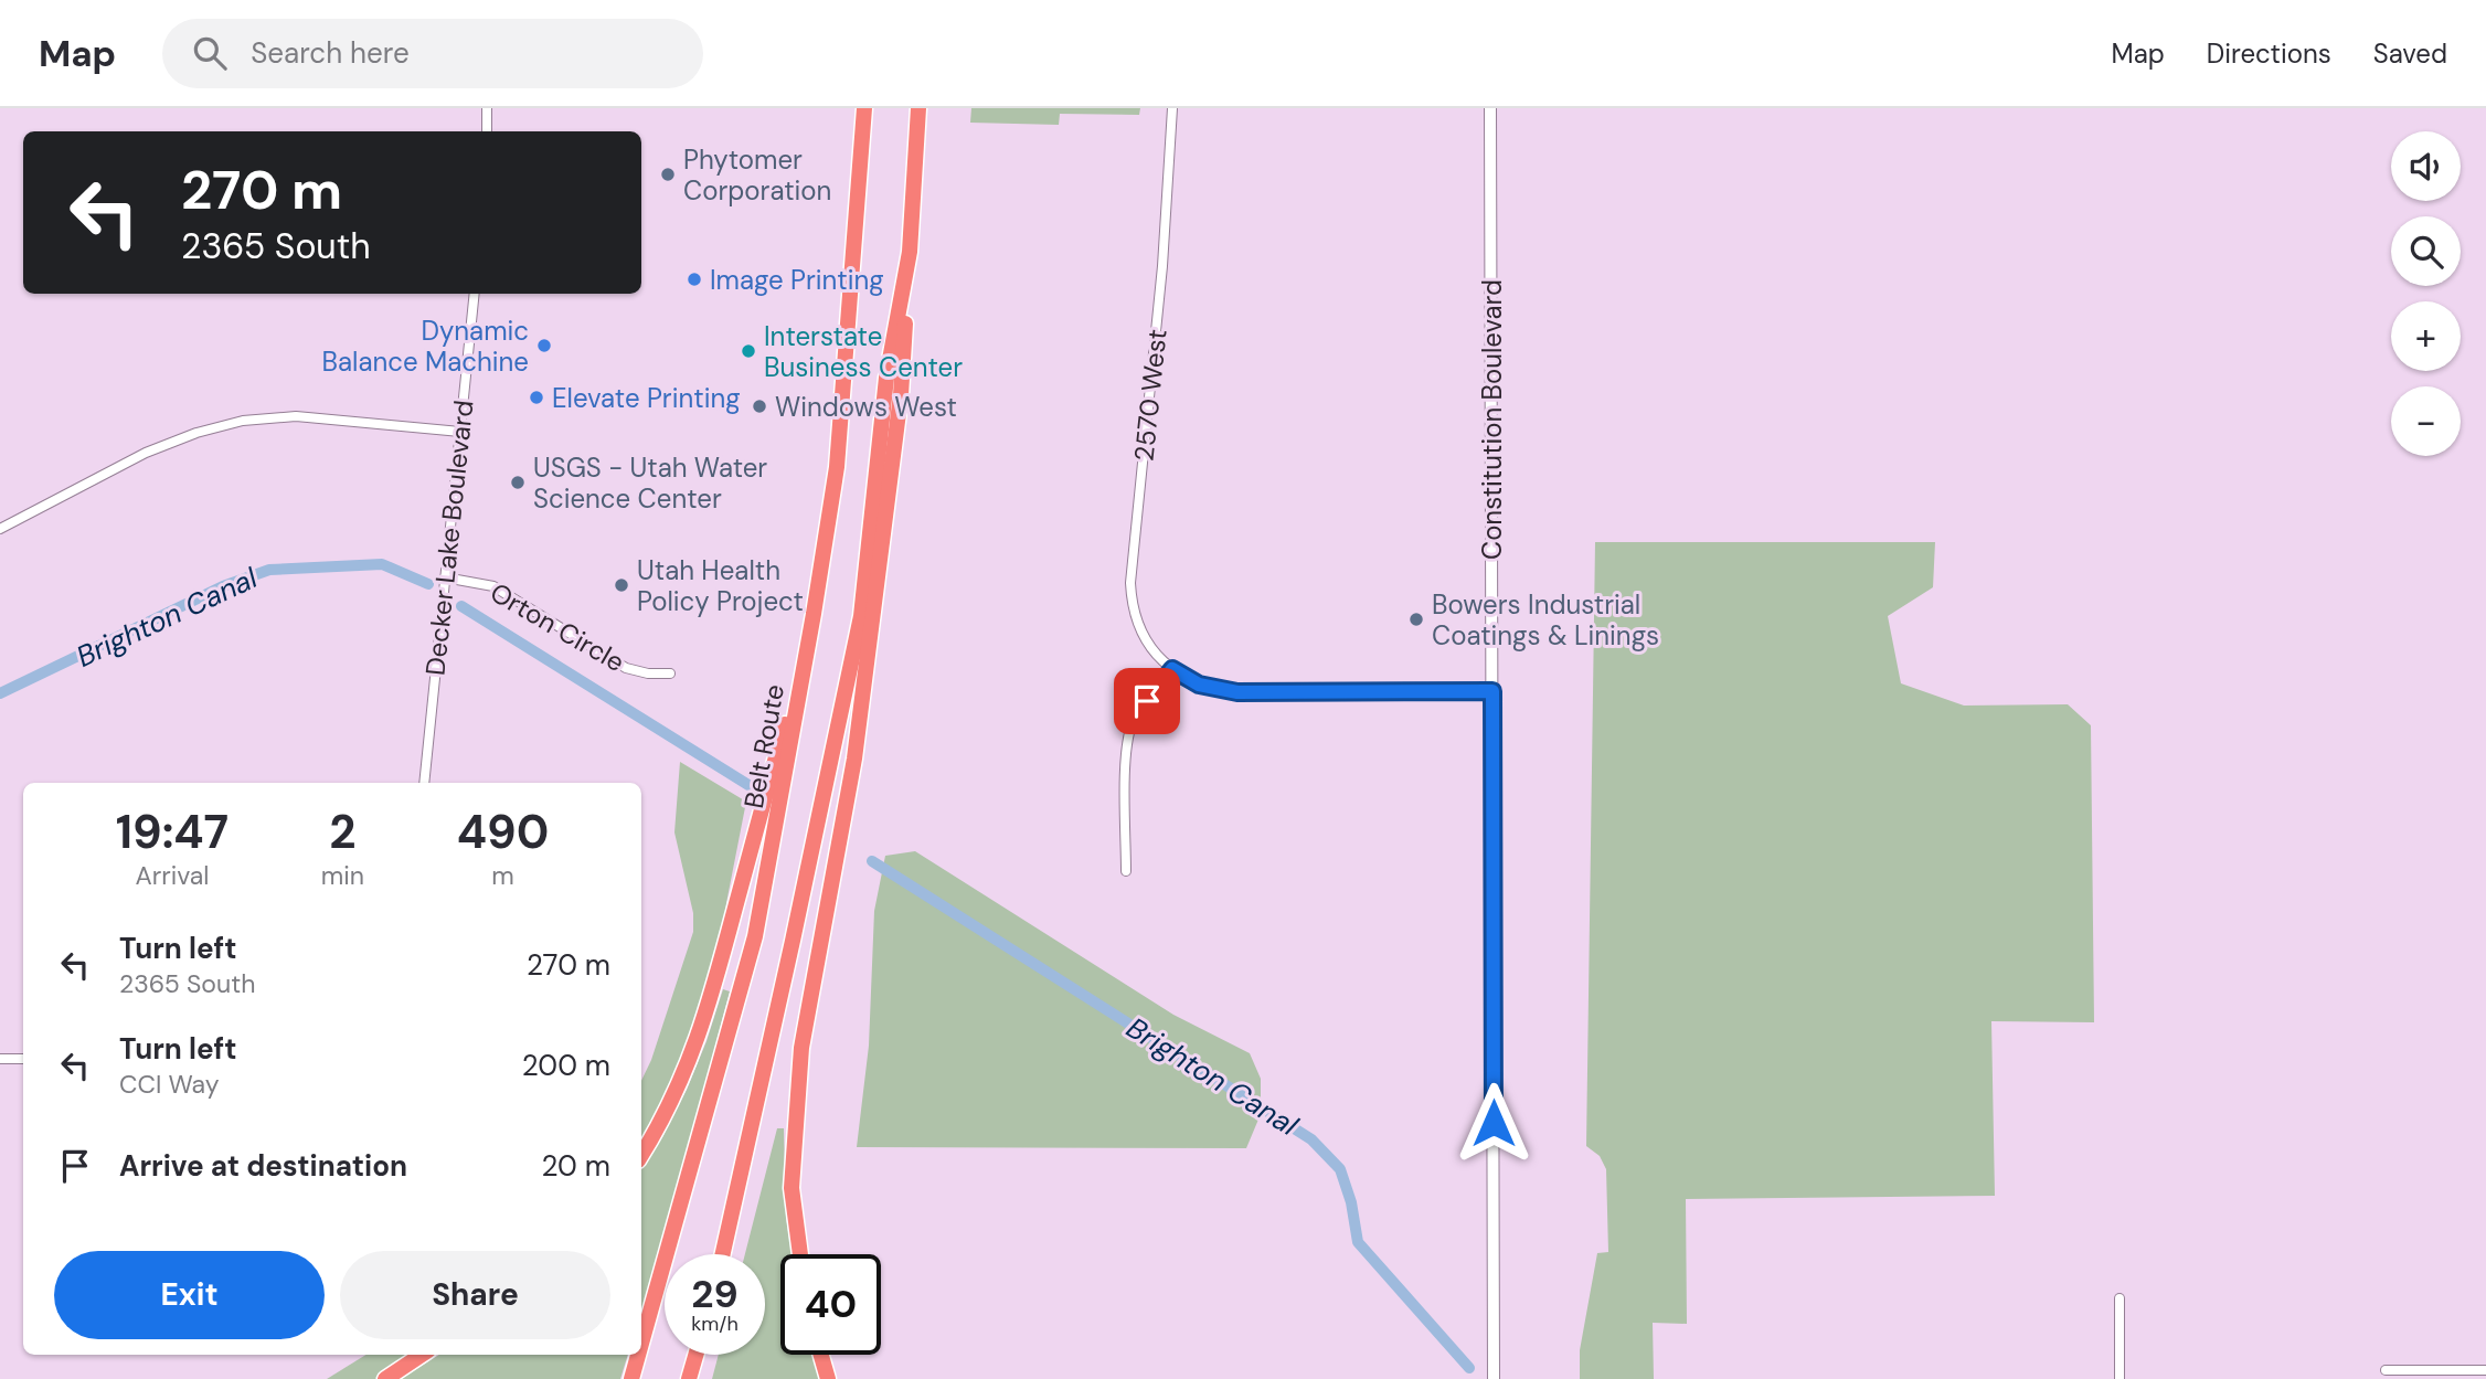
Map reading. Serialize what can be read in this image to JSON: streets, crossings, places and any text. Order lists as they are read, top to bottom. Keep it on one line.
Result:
{"streets":{"highway":["Belt Route"],"street":["2570 West","Constitution Boulevard","Decker Lake Boulevard","Orton Circle"]},"crossings":[["Decker Lake Boulevard","Orton Circle"]],"water":["Brighton Canal"],"places":["Phytomer Corporation","Image Printing","Dynamic Balance Machine","Interstate Business Center","Elevate Printing","Windows West","USGS - Utah Water Science Center","Utah Health Policy Project","Bowers Industrial Coatings & Linings"],"page":{"header":"Map","search":"Search here","nav":["Map","Directions","Saved"],"map_buttons":["+","−"],"turn":["270 m","2365 South"],"eta":["19:47","Arrival","2","min","490","m"],"list":[{"name":"Turn left","note":"2365 South","value":"270 m"},{"name":"Turn left","note":"CCI Way","value":"200 m"},{"name":"Arrive at destination","value":"20 m"}],"buttons":["Exit","Share"],"speed":"29 km/h","limit":"40"}}
